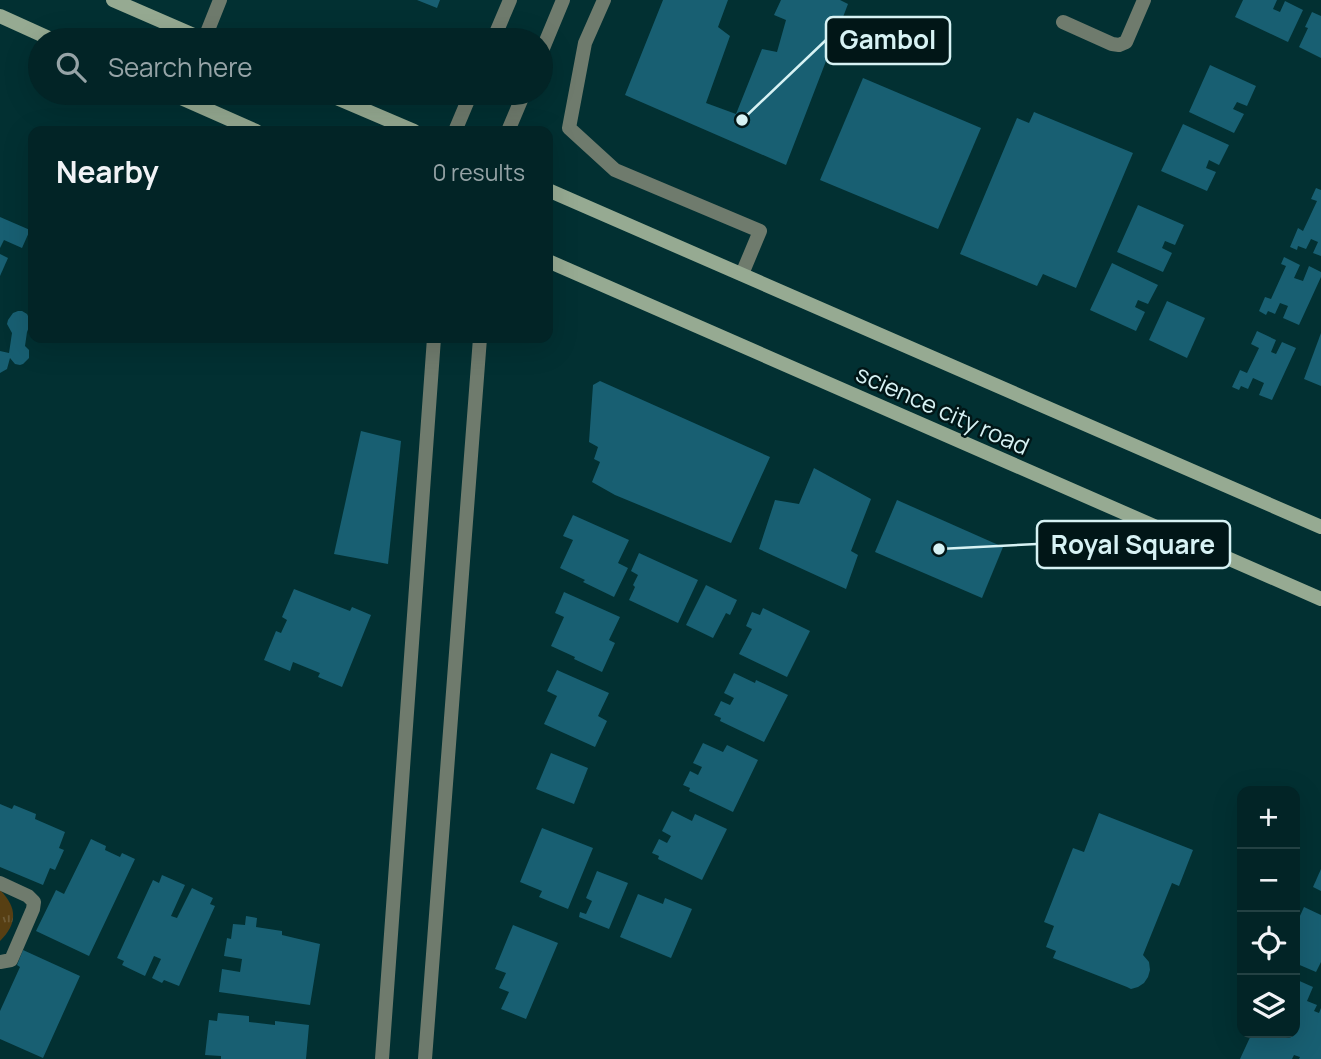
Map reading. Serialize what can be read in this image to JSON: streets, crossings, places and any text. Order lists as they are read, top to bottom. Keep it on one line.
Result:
{"streets":{"main road":["science city road"]},"places":["Gambol","Royal Square"],"page":{"search":"Search here","heading":["Nearby","0 results"],"map_buttons":["+","−"]}}
